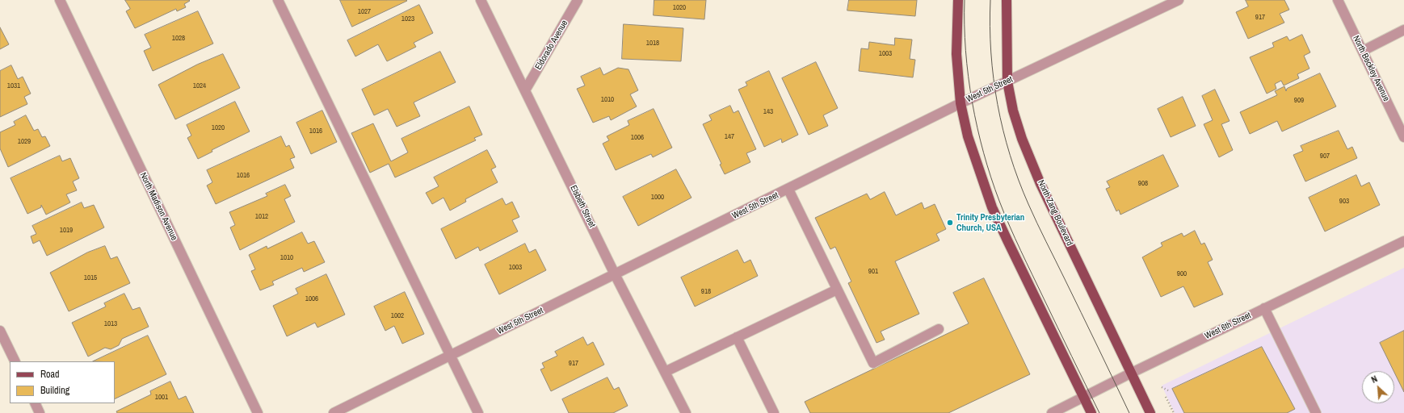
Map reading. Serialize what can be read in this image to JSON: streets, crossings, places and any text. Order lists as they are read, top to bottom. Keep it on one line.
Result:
{"streets":{"main road":["North Zang Boulevard"],"street":["Eldorado Avenue","North Beckley Avenue","West 5th Street","North Madison Avenue","Elsbeth Street","West 6th Street"]},"crossings":[["Eldorado Avenue","Elsbeth Street"],["West 5th Street","Elsbeth Street"],["West 5th Street","North Zang Boulevard"],["North Zang Boulevard","West 6th Street"]],"places":["Trinity Presbyterian Church, USA"],"house_numbers":["1020","1027","917","1023","1028","1018","1003","1031","1024","1010","909","143","1020","1016","147","1006","1029","907","1016","908","1000","903","1012","1019","1010","1003","901","900","1015","918","1006","1002","1013","917","1001"],"legend":["Road","Building"],"north":"top left"}
